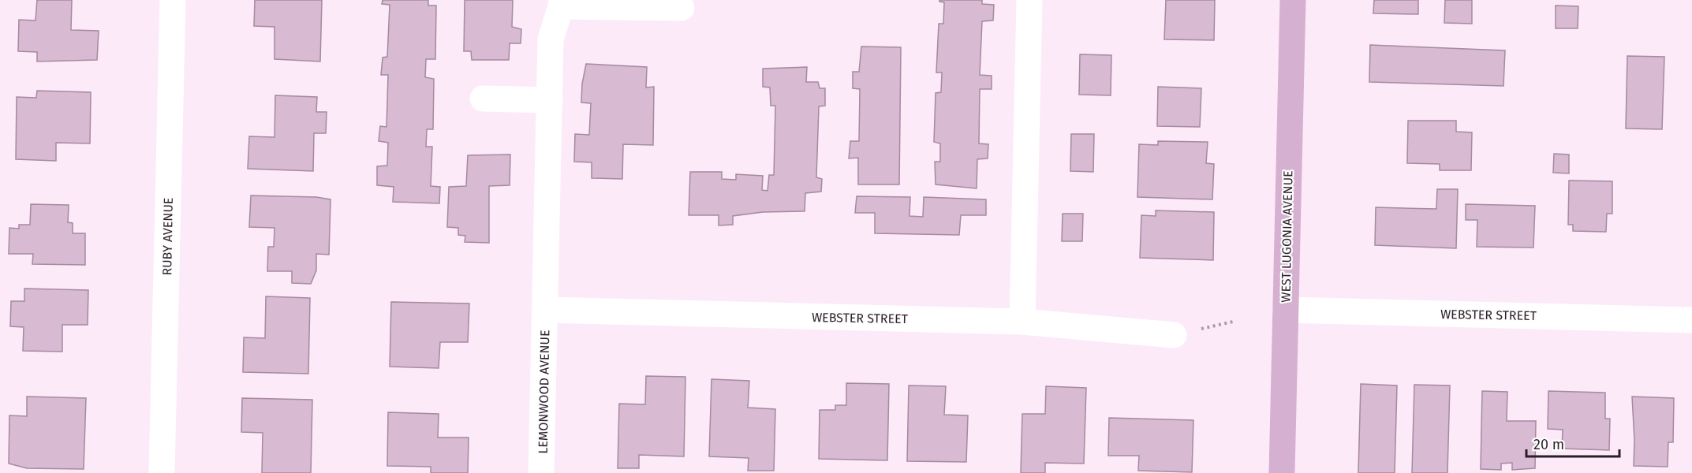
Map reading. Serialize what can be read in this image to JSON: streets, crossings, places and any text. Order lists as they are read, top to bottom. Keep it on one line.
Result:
{"streets":{"main road":["WEST LUGONIA AVENUE"],"street":["RUBY AVENUE","WEBSTER STREET","LEMONWOOD AVENUE"]},"crossings":[["WEST LUGONIA AVENUE","WEBSTER STREET"],["WEBSTER STREET","LEMONWOOD AVENUE"]],"scale_bar":"20 m"}
